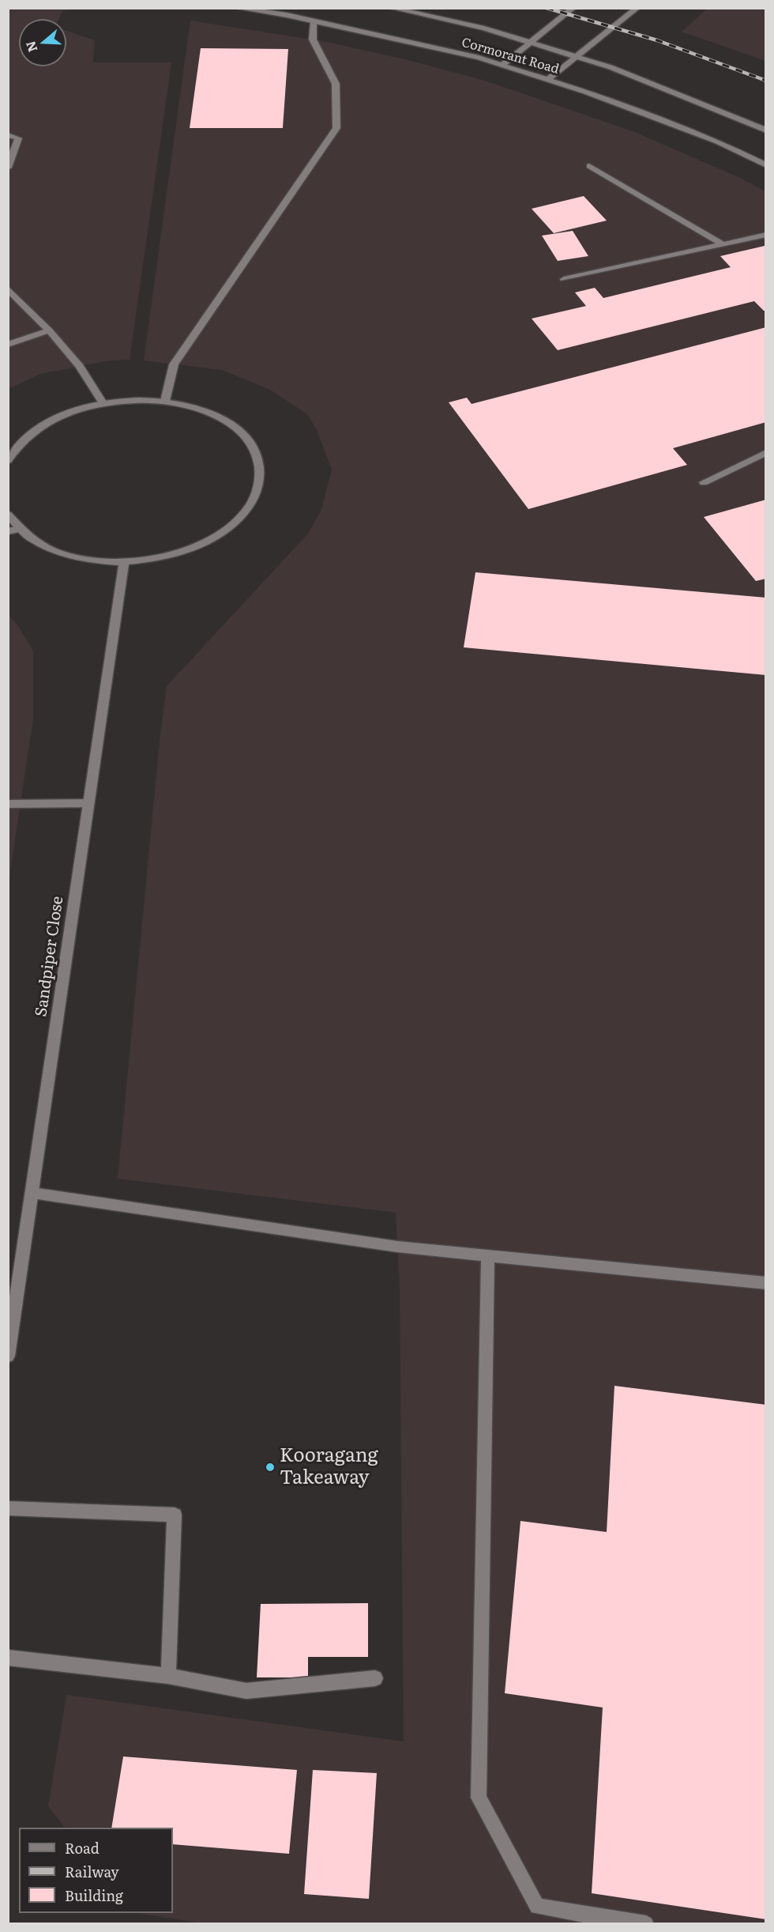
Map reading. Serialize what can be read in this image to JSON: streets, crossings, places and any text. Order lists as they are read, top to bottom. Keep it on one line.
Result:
{"streets":{"street":["Cormorant Road","Sandpiper Close"]},"places":["Kooragang Takeaway"],"legend":["Road","Railway","Building"],"north":"left"}
